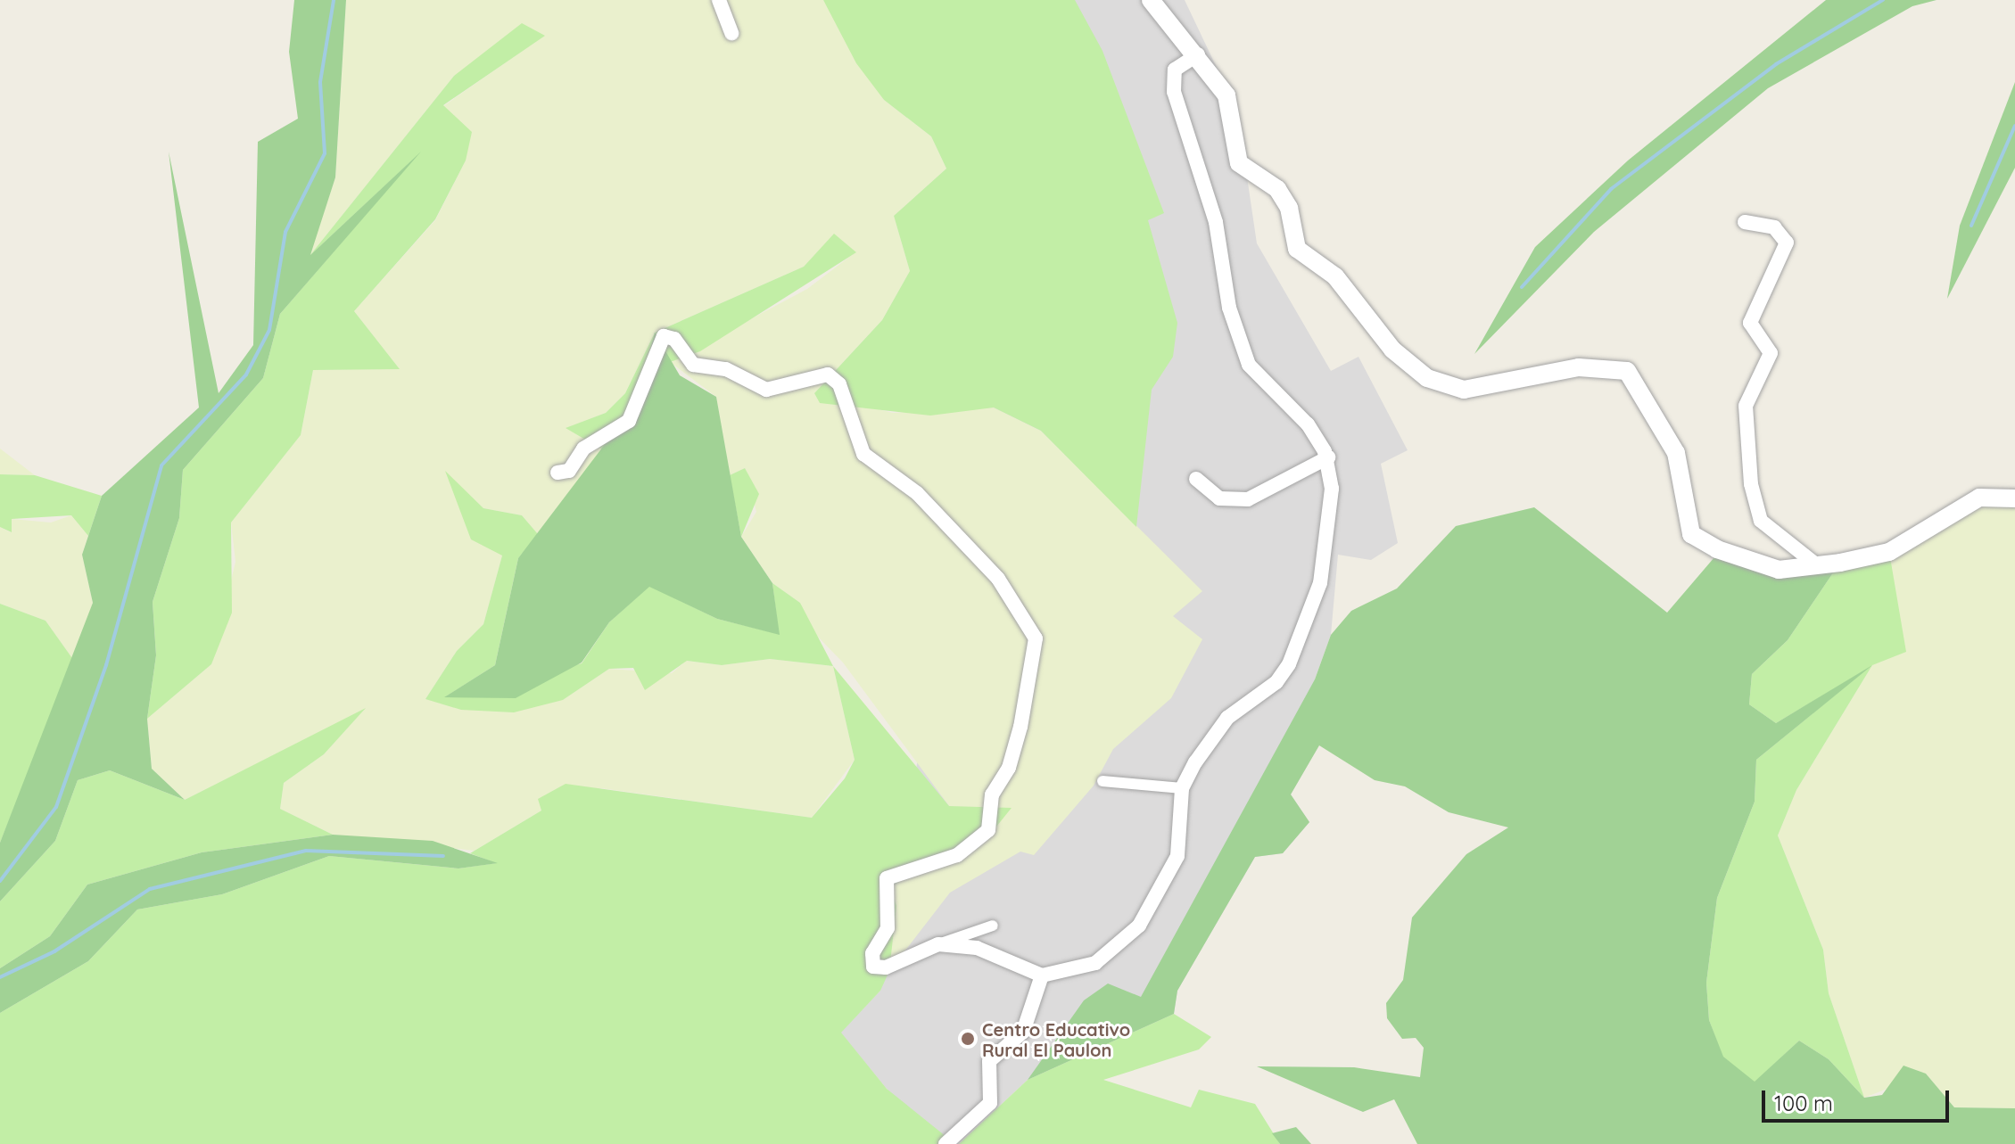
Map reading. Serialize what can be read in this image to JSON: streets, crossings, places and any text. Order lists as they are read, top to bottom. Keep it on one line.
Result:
{"places":["Centro Educativo Rural El Paulon"],"scale_bar":"100 m"}
